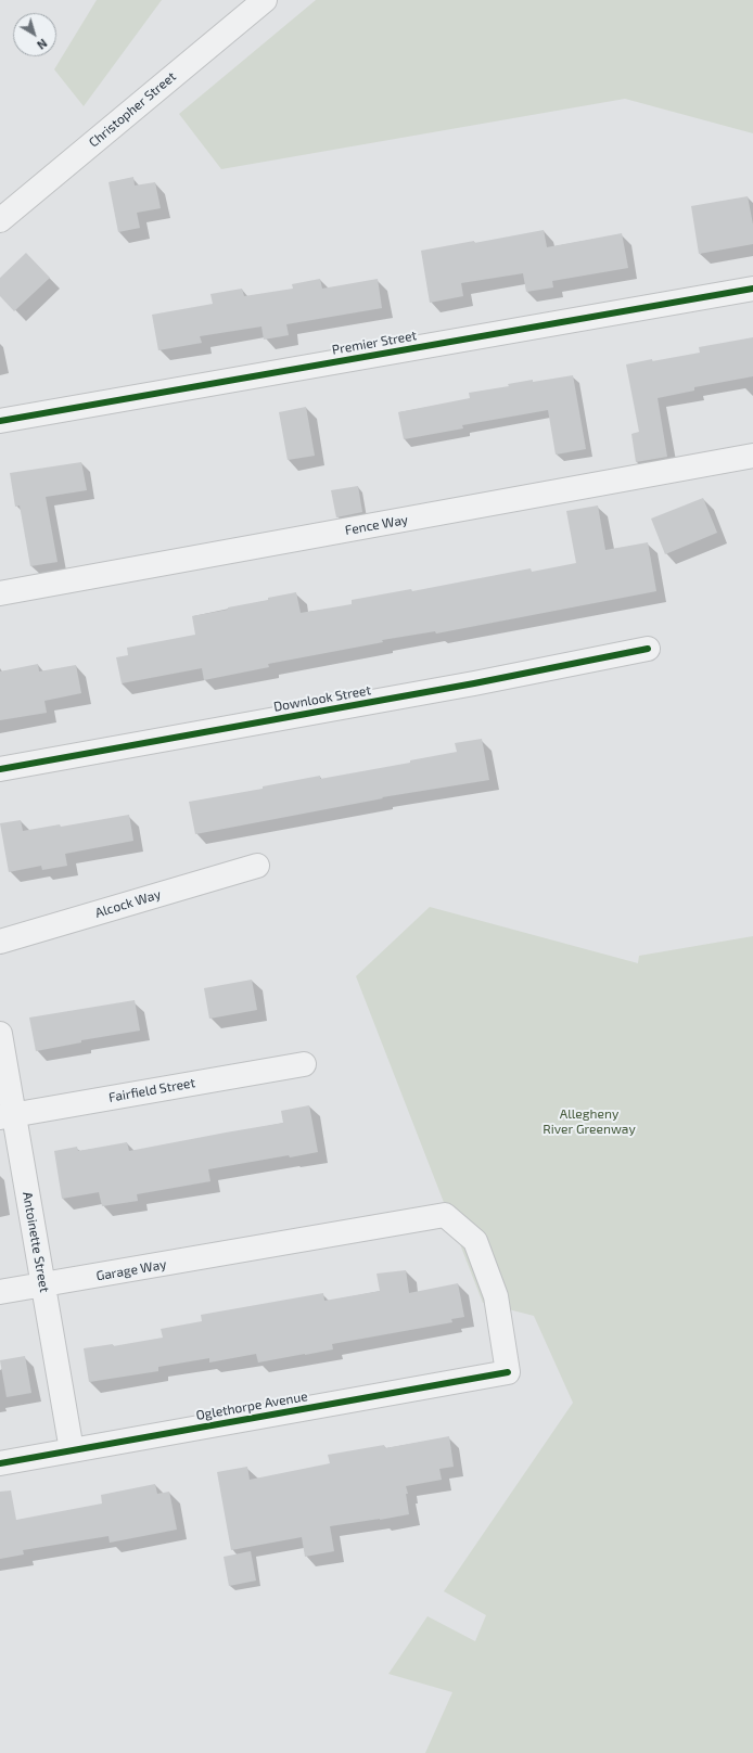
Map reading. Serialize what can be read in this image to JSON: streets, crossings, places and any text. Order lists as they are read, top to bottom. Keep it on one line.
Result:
{"streets":{"street":["Christopher Street","Premier Street","Fence Way","Downlook Street","Alcock Way","Fairfield Street","Antoinette Street","Garage Way","Oglethorpe Avenue"]},"crossings":[["Fairfield Street","Antoinette Street"],["Antoinette Street","Garage Way"],["Antoinette Street","Oglethorpe Avenue"],["Garage Way","Oglethorpe Avenue"]],"parks":["Allegheny River Greenway"],"north":"bottom right"}
